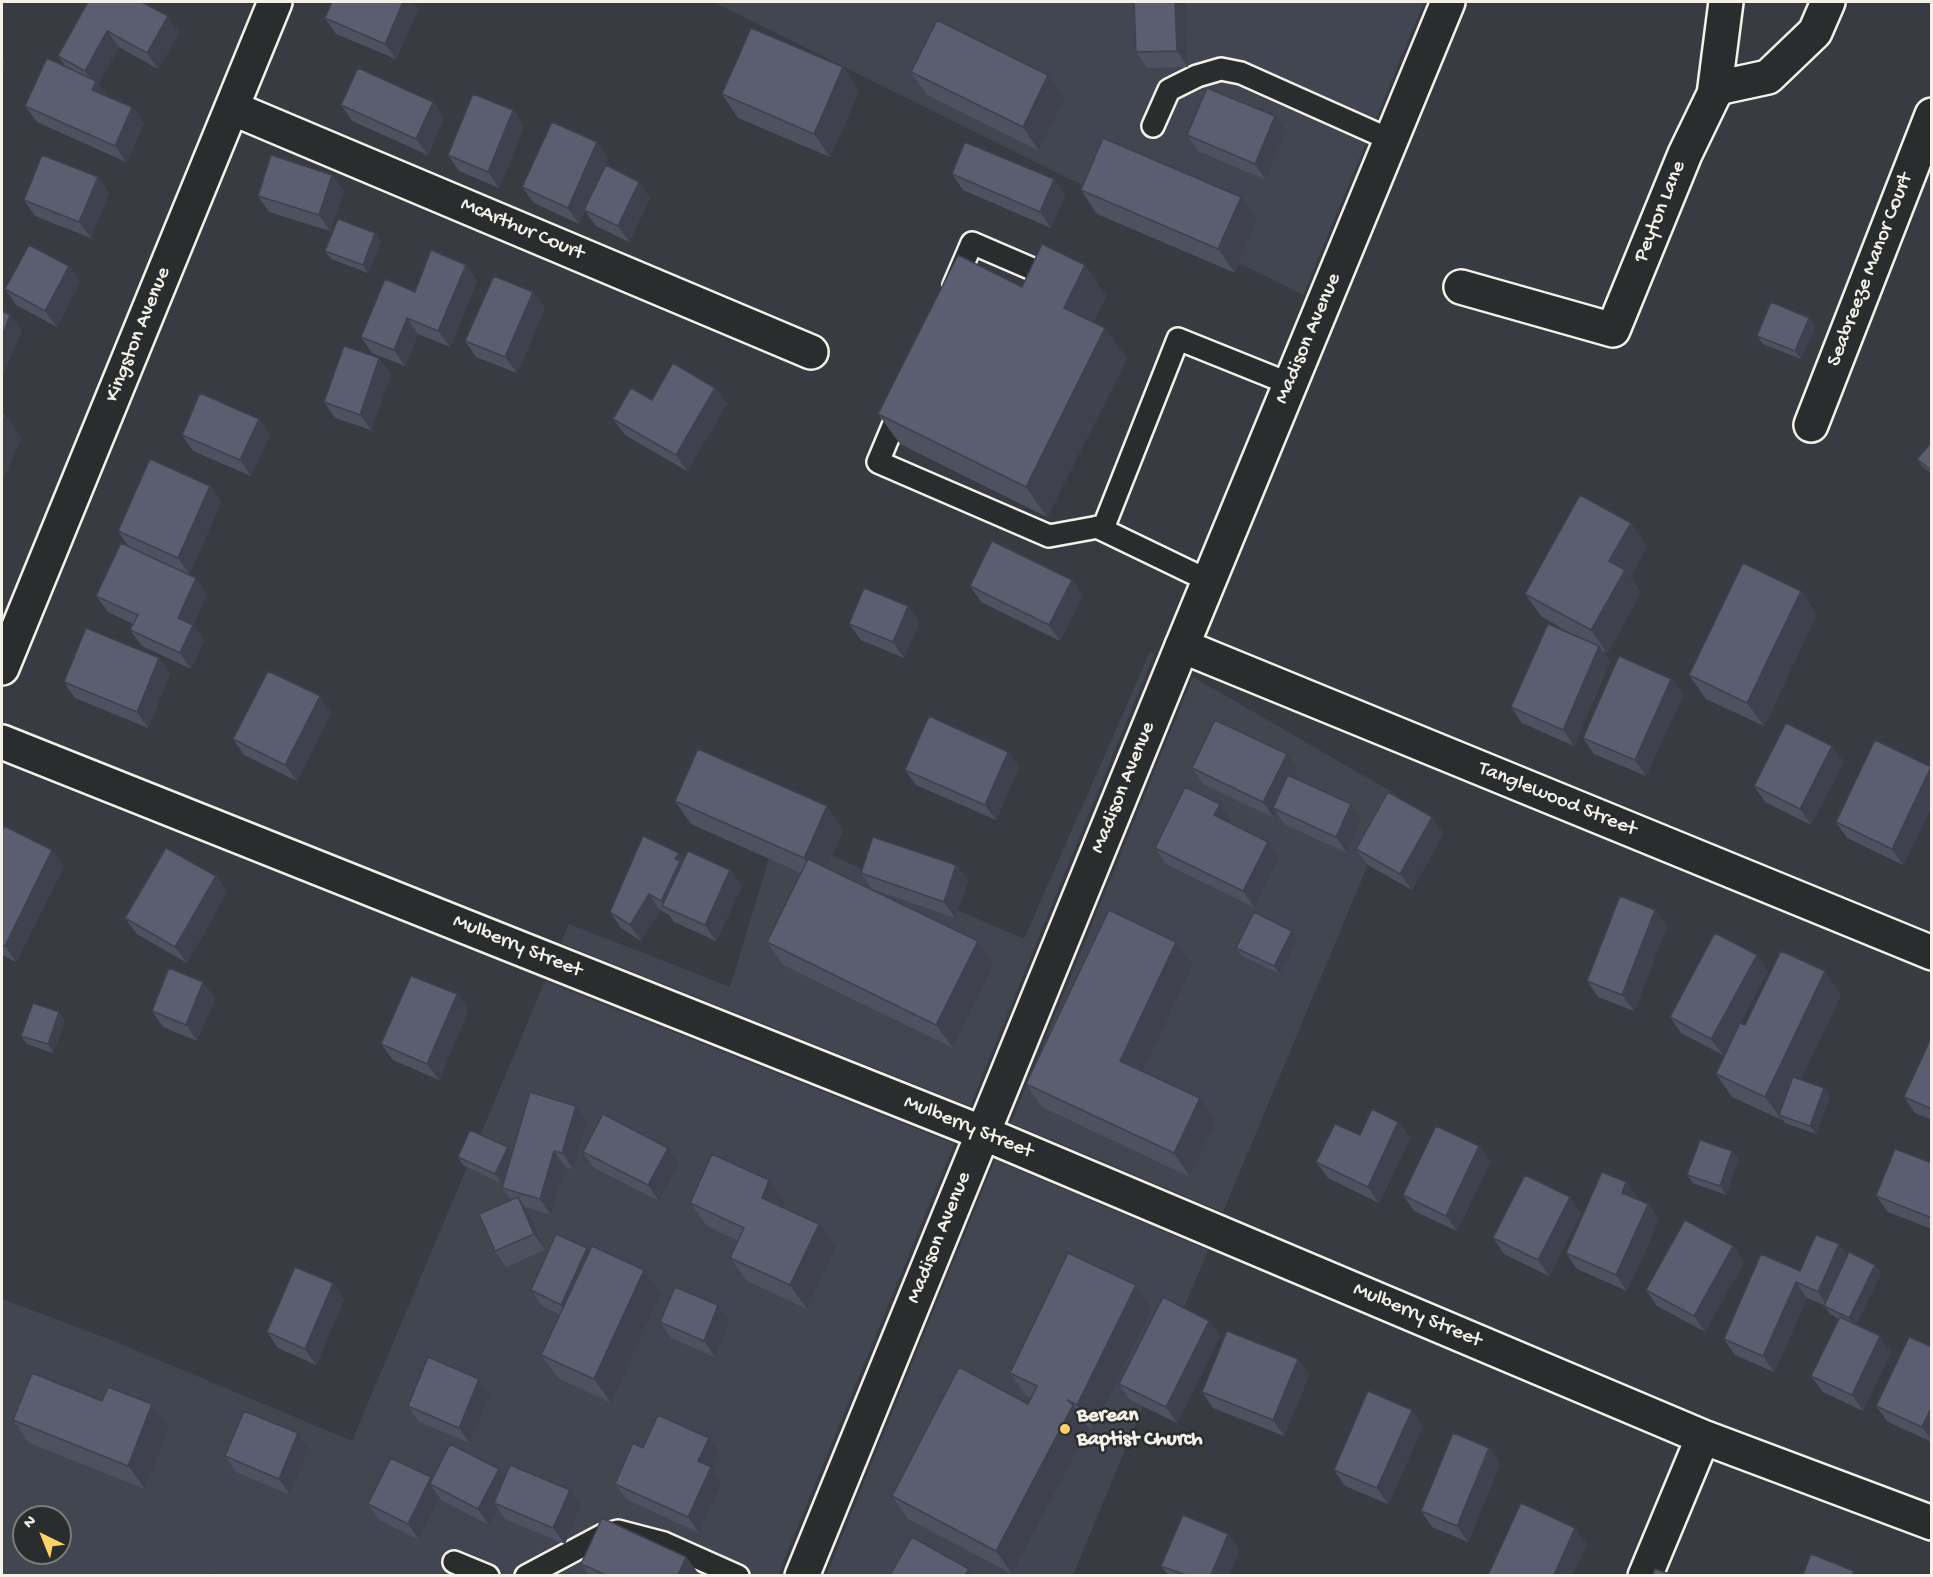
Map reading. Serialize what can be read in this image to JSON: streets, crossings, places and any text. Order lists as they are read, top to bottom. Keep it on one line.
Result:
{"streets":{"street":["Peyton Lane","McArthur Court","Seabreeze Manor Court","Kingston Avenue","Madison Avenue","Tanglewood Street","Mulberry Street"]},"crossings":[["McArthur Court","Kingston Avenue"],["Madison Avenue","Tanglewood Street"],["Madison Avenue","Mulberry Street"]],"places":["Berean Baptist Church"],"north":"top left"}
